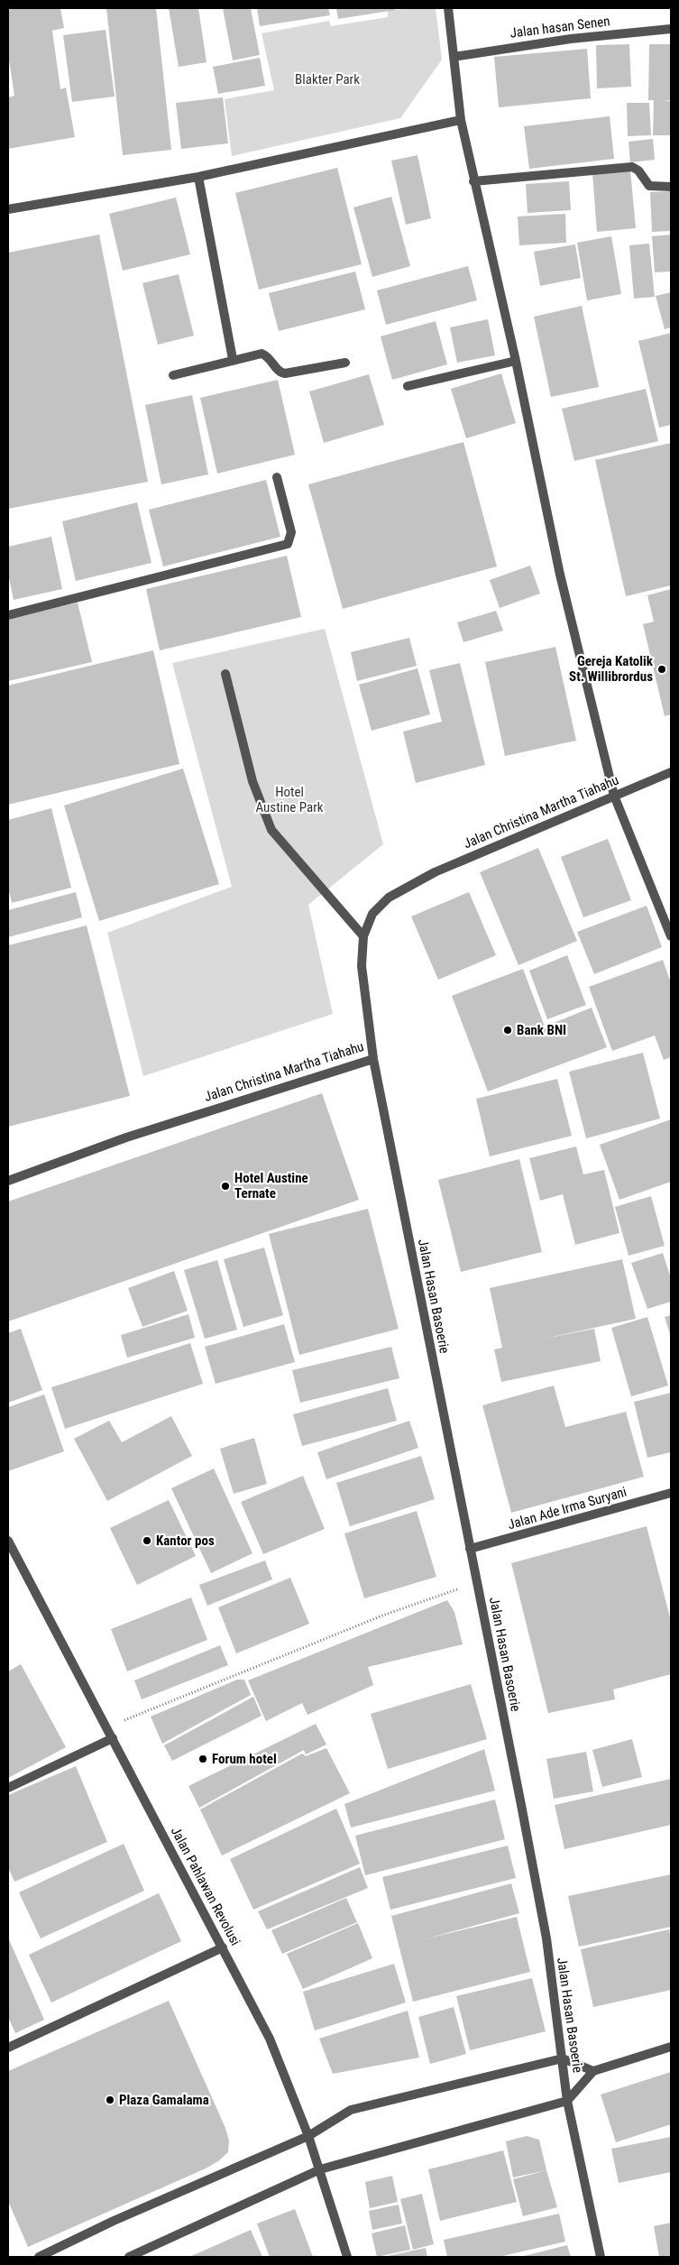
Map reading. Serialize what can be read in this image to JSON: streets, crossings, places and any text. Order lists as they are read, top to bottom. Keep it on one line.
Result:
{"streets":{"street":["Jalan hasan Senen","Jalan Christina Martha Tiahahu","Jalan Hasan Basoerie","Jalan Ade Irma Suryani","Jalan Pahlawan Revolusi"]},"crossings":[["Jalan Christina Martha Tiahahu","Jalan Hasan Basoerie"],["Jalan Hasan Basoerie","Jalan Ade Irma Suryani"]],"parks":["Blakter Park","Hotel Austine Park"],"places":["Gereja Katolik St. Willibrordus","Bank BNI","Hotel Austine Ternate","Kantor pos","Forum hotel","Plaza Gamalama"]}
